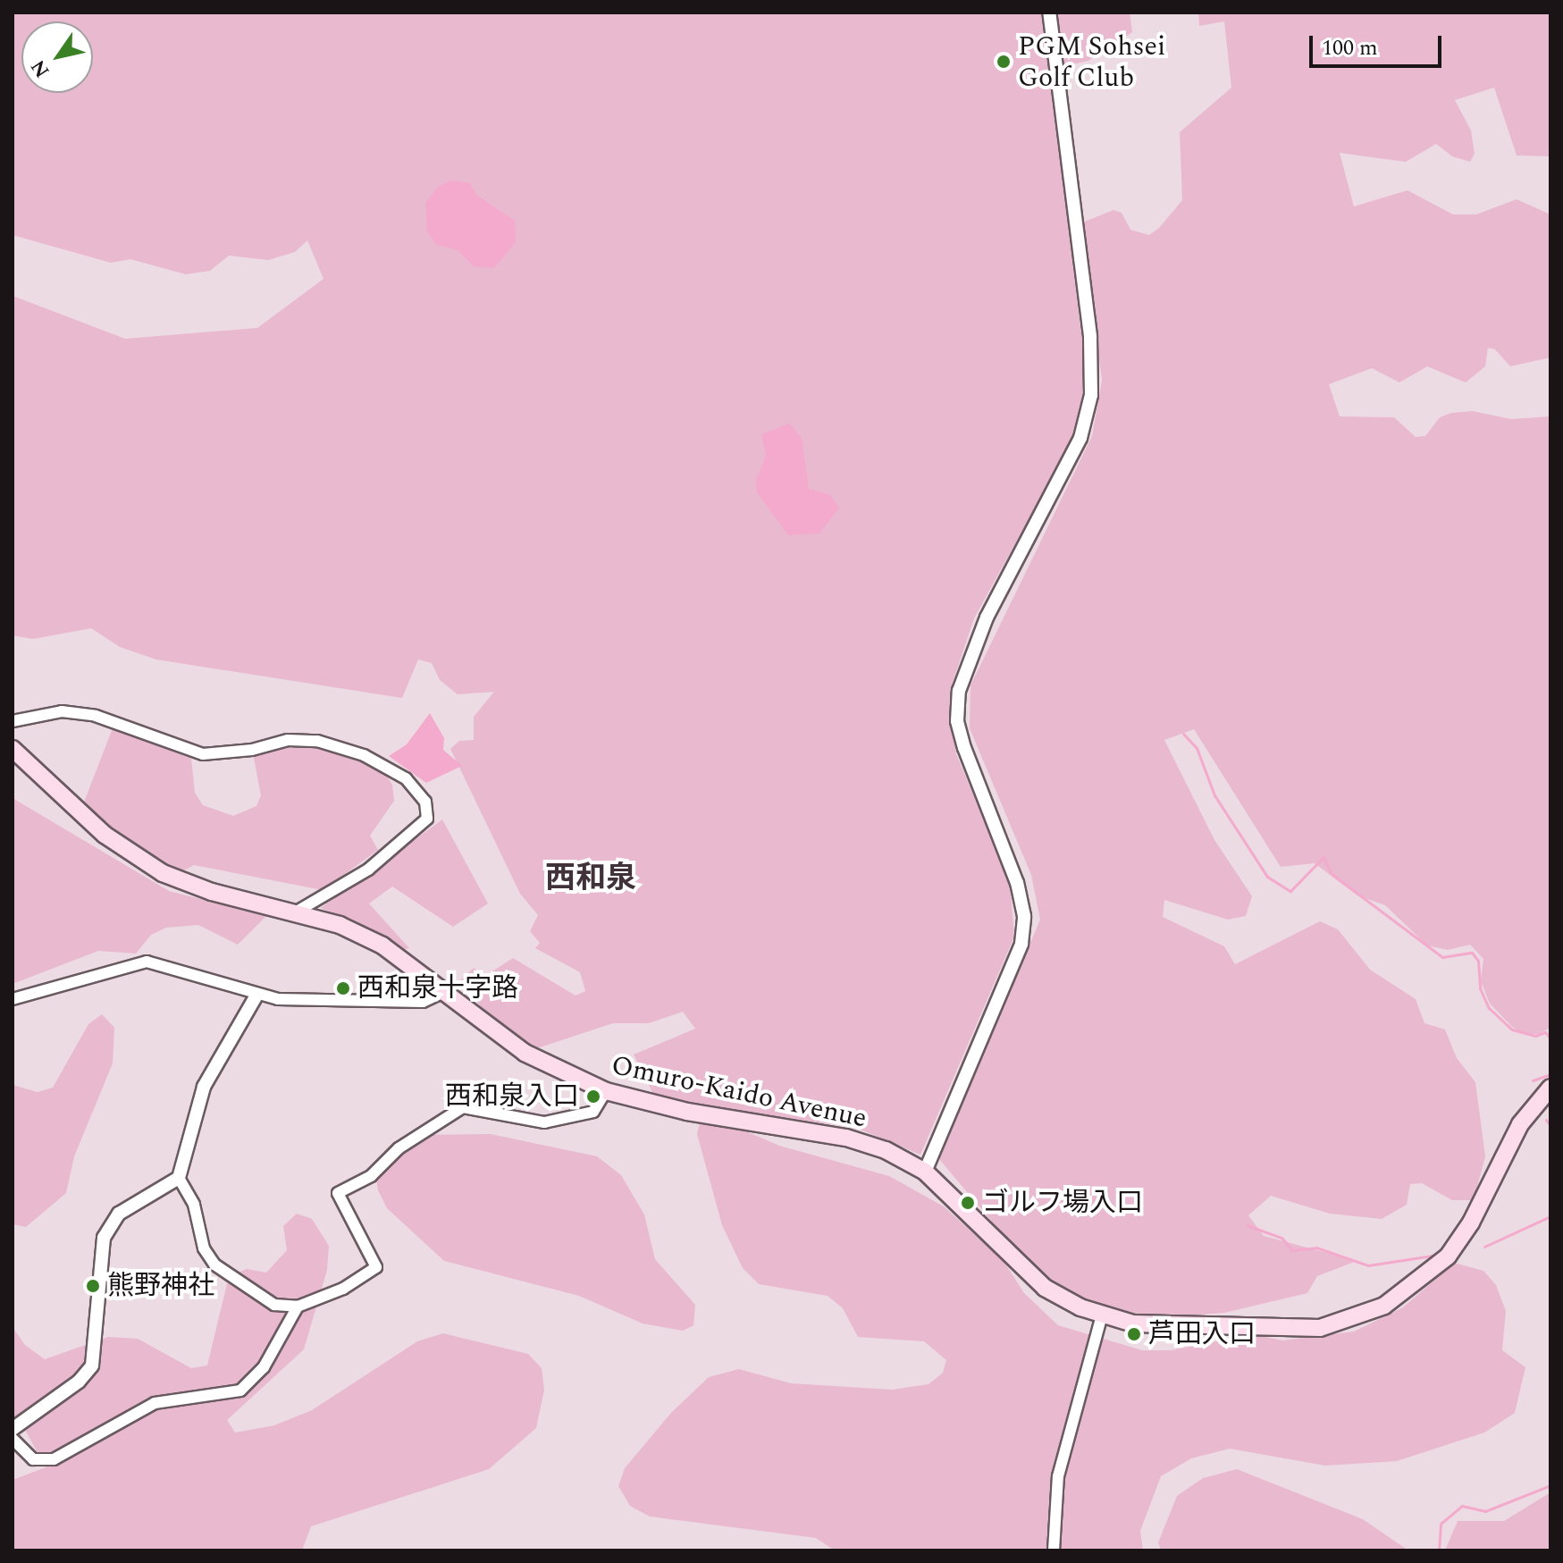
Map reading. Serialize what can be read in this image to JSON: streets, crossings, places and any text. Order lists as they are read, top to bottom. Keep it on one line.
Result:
{"streets":{"main road":["Omuro-Kaido Avenue"]},"districts":["西和泉"],"places":["PGM Sohsei Golf Club","西和泉十字路","西和泉入口","ゴルフ場入口","熊野神社","芦田入口"],"scale_bar":"100 m","north":"bottom left"}
